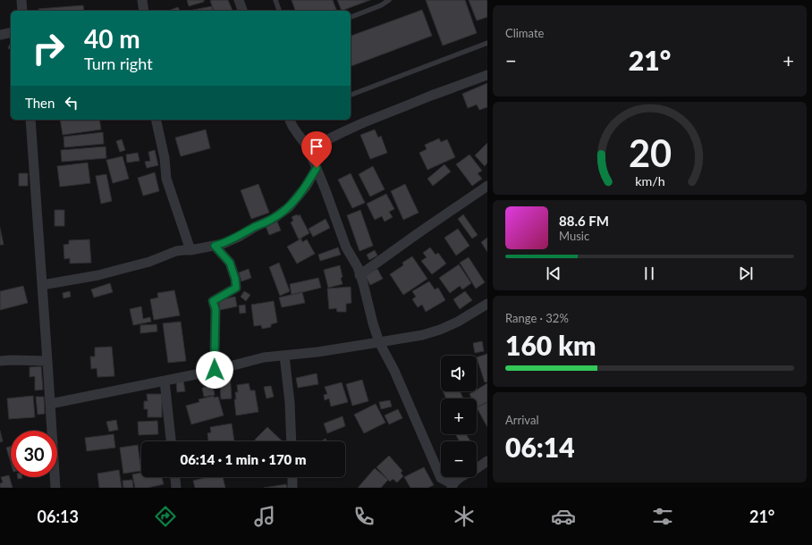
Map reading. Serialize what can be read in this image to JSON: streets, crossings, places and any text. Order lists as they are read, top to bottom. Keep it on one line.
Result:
{"page":{"tile":["Climate",["Range · 32%","160 km"],["Arrival","06:14"]],"turn":["40 m","Turn right"],"heat":["−","21°","+"],"then":"Then","song":["88.6 FM","Music"],"map_buttons":["+","−"],"limit":"30","trip":"06:14 · 1 min · 170 m","tabs":["06:13","21°"],"gauge":["20","km/h"]}}
